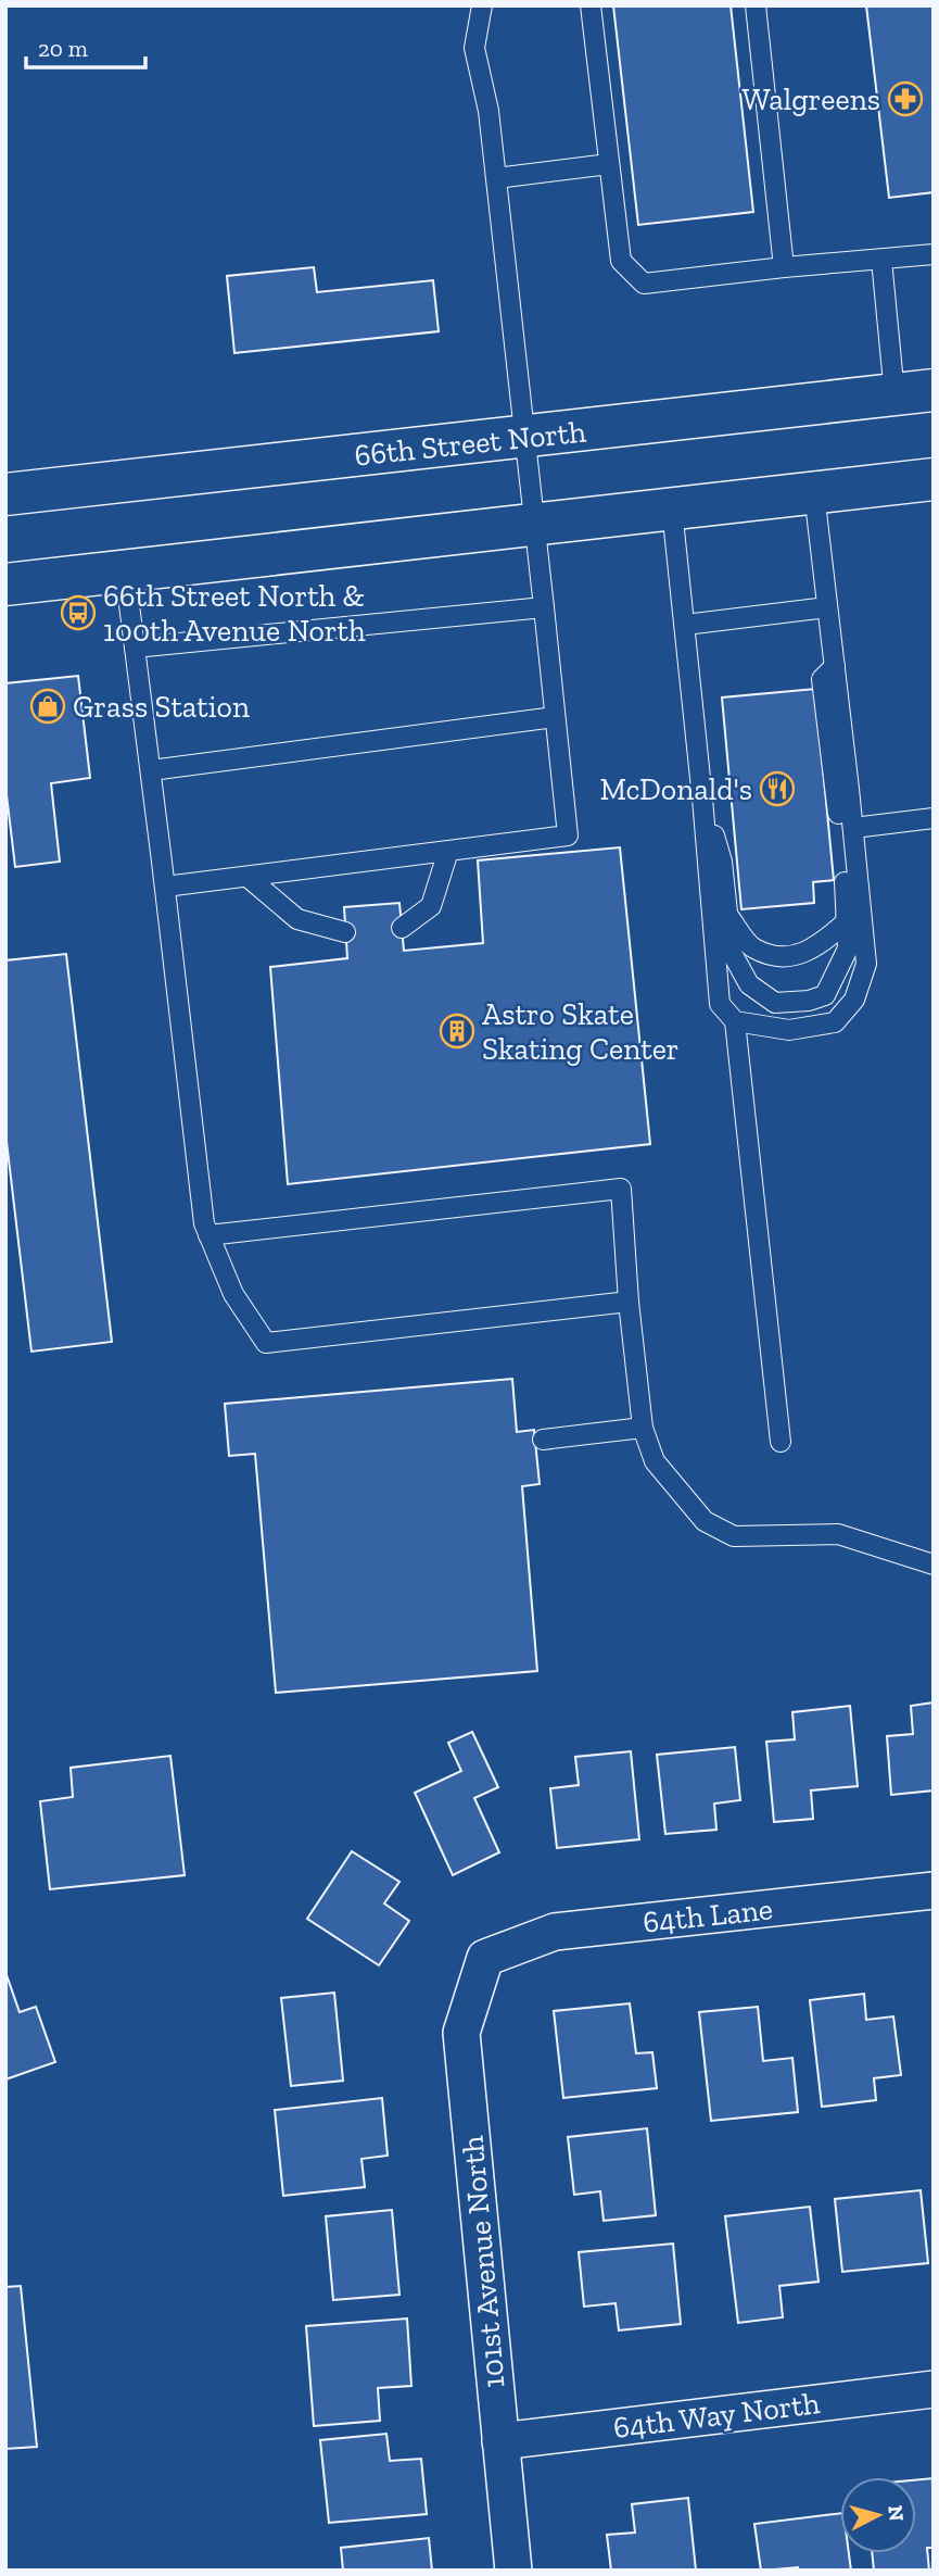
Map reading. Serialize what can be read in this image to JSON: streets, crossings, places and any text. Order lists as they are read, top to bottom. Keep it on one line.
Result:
{"streets":{"main road":["66th Street North"],"street":["64th Lane","101st Avenue North","64th Way North"]},"crossings":[["64th Lane","101st Avenue North"],["101st Avenue North","64th Way North"]],"places":{"pharmacy":["Walgreens"],"bus stop":["66th Street North & 100th Avenue North"],"shop":["Grass Station"],"restaurant":["McDonald's"],"building":["Astro Skate Skating Center"]},"scale_bar":"20 m","north":"right"}
